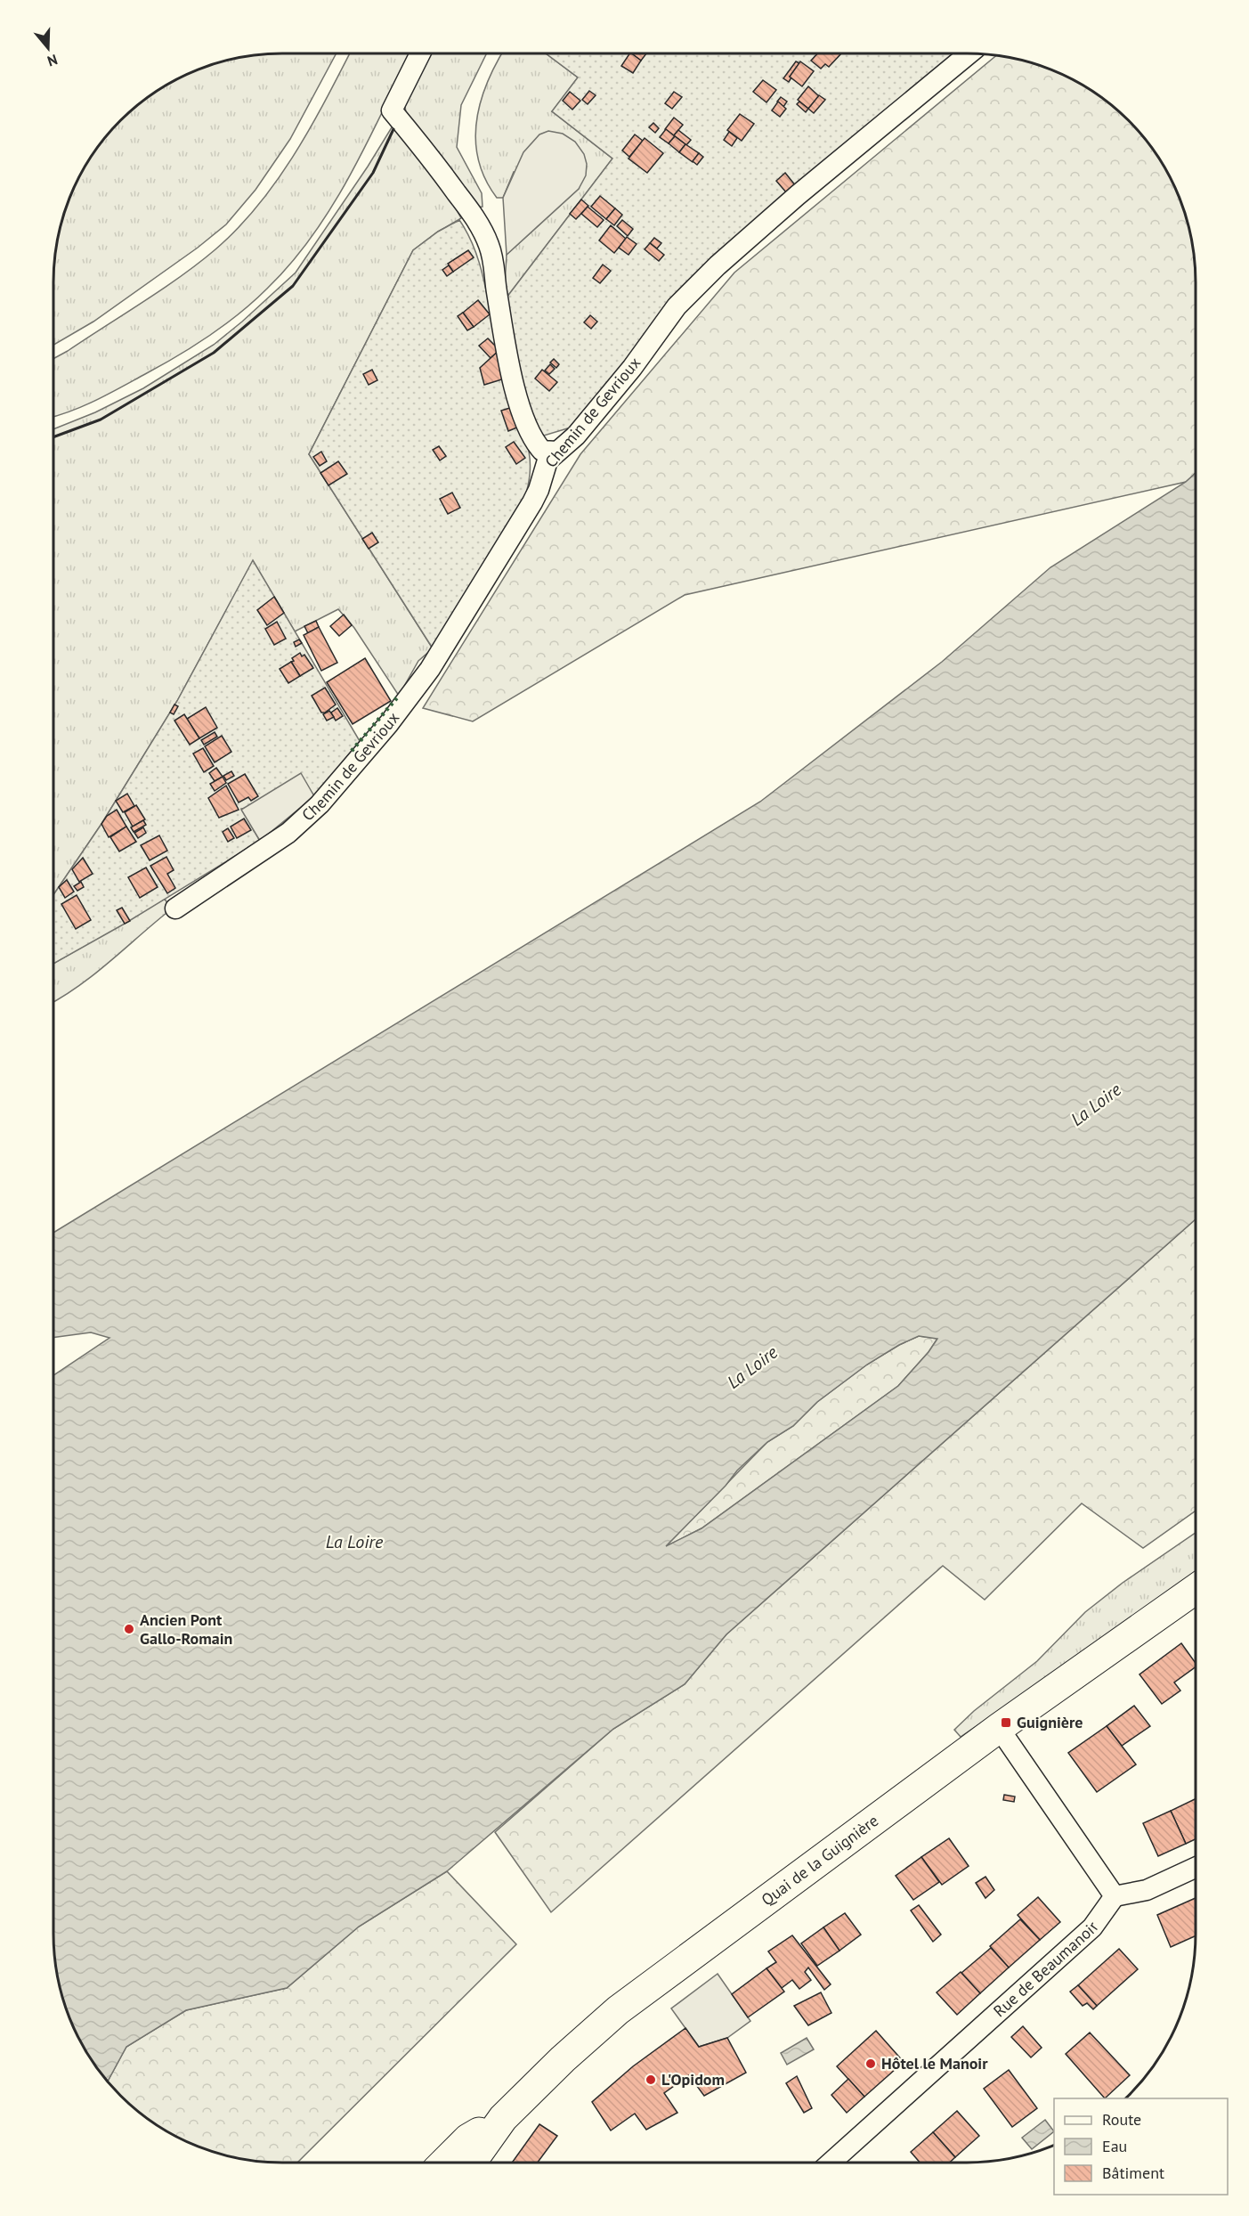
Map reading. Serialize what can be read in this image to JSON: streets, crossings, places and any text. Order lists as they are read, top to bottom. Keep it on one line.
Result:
{"streets":{"main road":["Quai de la Guignière"],"street":["Chemin de Gevrioux","Rue de Beaumanoir"]},"water":["La Loire"],"places":{"other":["Ancien Pont Gallo-Romain","Hôtel le Manoir","L'Opidom"],"transit":["Guignière"]},"legend":["Route","Eau","Bâtiment"],"north":"bottom"}
